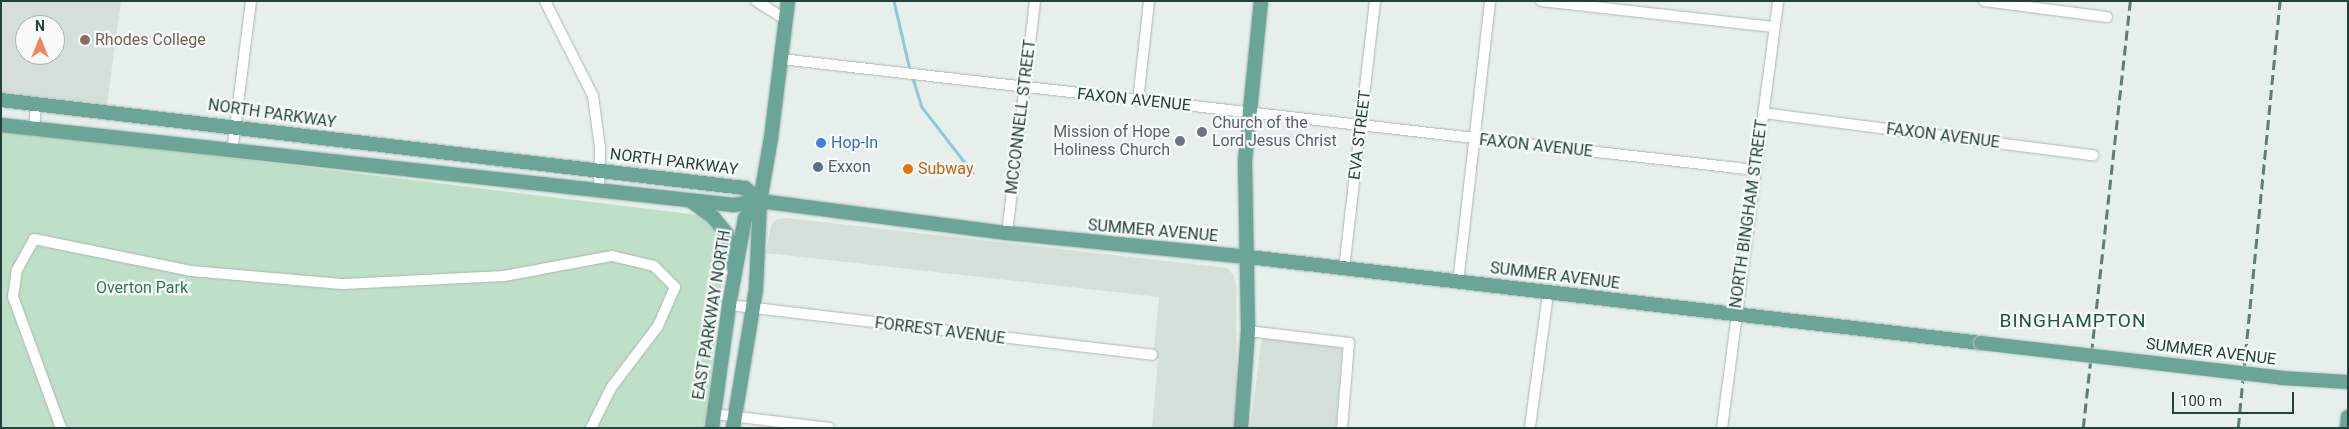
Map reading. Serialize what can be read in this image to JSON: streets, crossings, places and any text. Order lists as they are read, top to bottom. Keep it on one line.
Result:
{"streets":{"main road":["NORTH PARKWAY","SUMMER AVENUE","EAST PARKWAY NORTH"],"street":["FAXON AVENUE","MCCONNELL STREET","EVA STREET","NORTH BINGHAM STREET","FORREST AVENUE"]},"crossings":[["FAXON AVENUE","MCCONNELL STREET"],["FAXON AVENUE","EVA STREET"],["FAXON AVENUE","NORTH BINGHAM STREET"],["NORTH PARKWAY","SUMMER AVENUE"],["NORTH PARKWAY","EAST PARKWAY NORTH"],["MCCONNELL STREET","SUMMER AVENUE"],["EVA STREET","SUMMER AVENUE"],["NORTH BINGHAM STREET","SUMMER AVENUE"],["SUMMER AVENUE","EAST PARKWAY NORTH"],["EAST PARKWAY NORTH","FORREST AVENUE"]],"districts":["BINGHAMPTON"],"parks":["Overton Park"],"places":["Rhodes College","Church of the Lord Jesus Christ","Mission of Hope Holiness Church","Hop-In","Exxon","Subway"],"scale_bar":"100 m","north":"top"}
